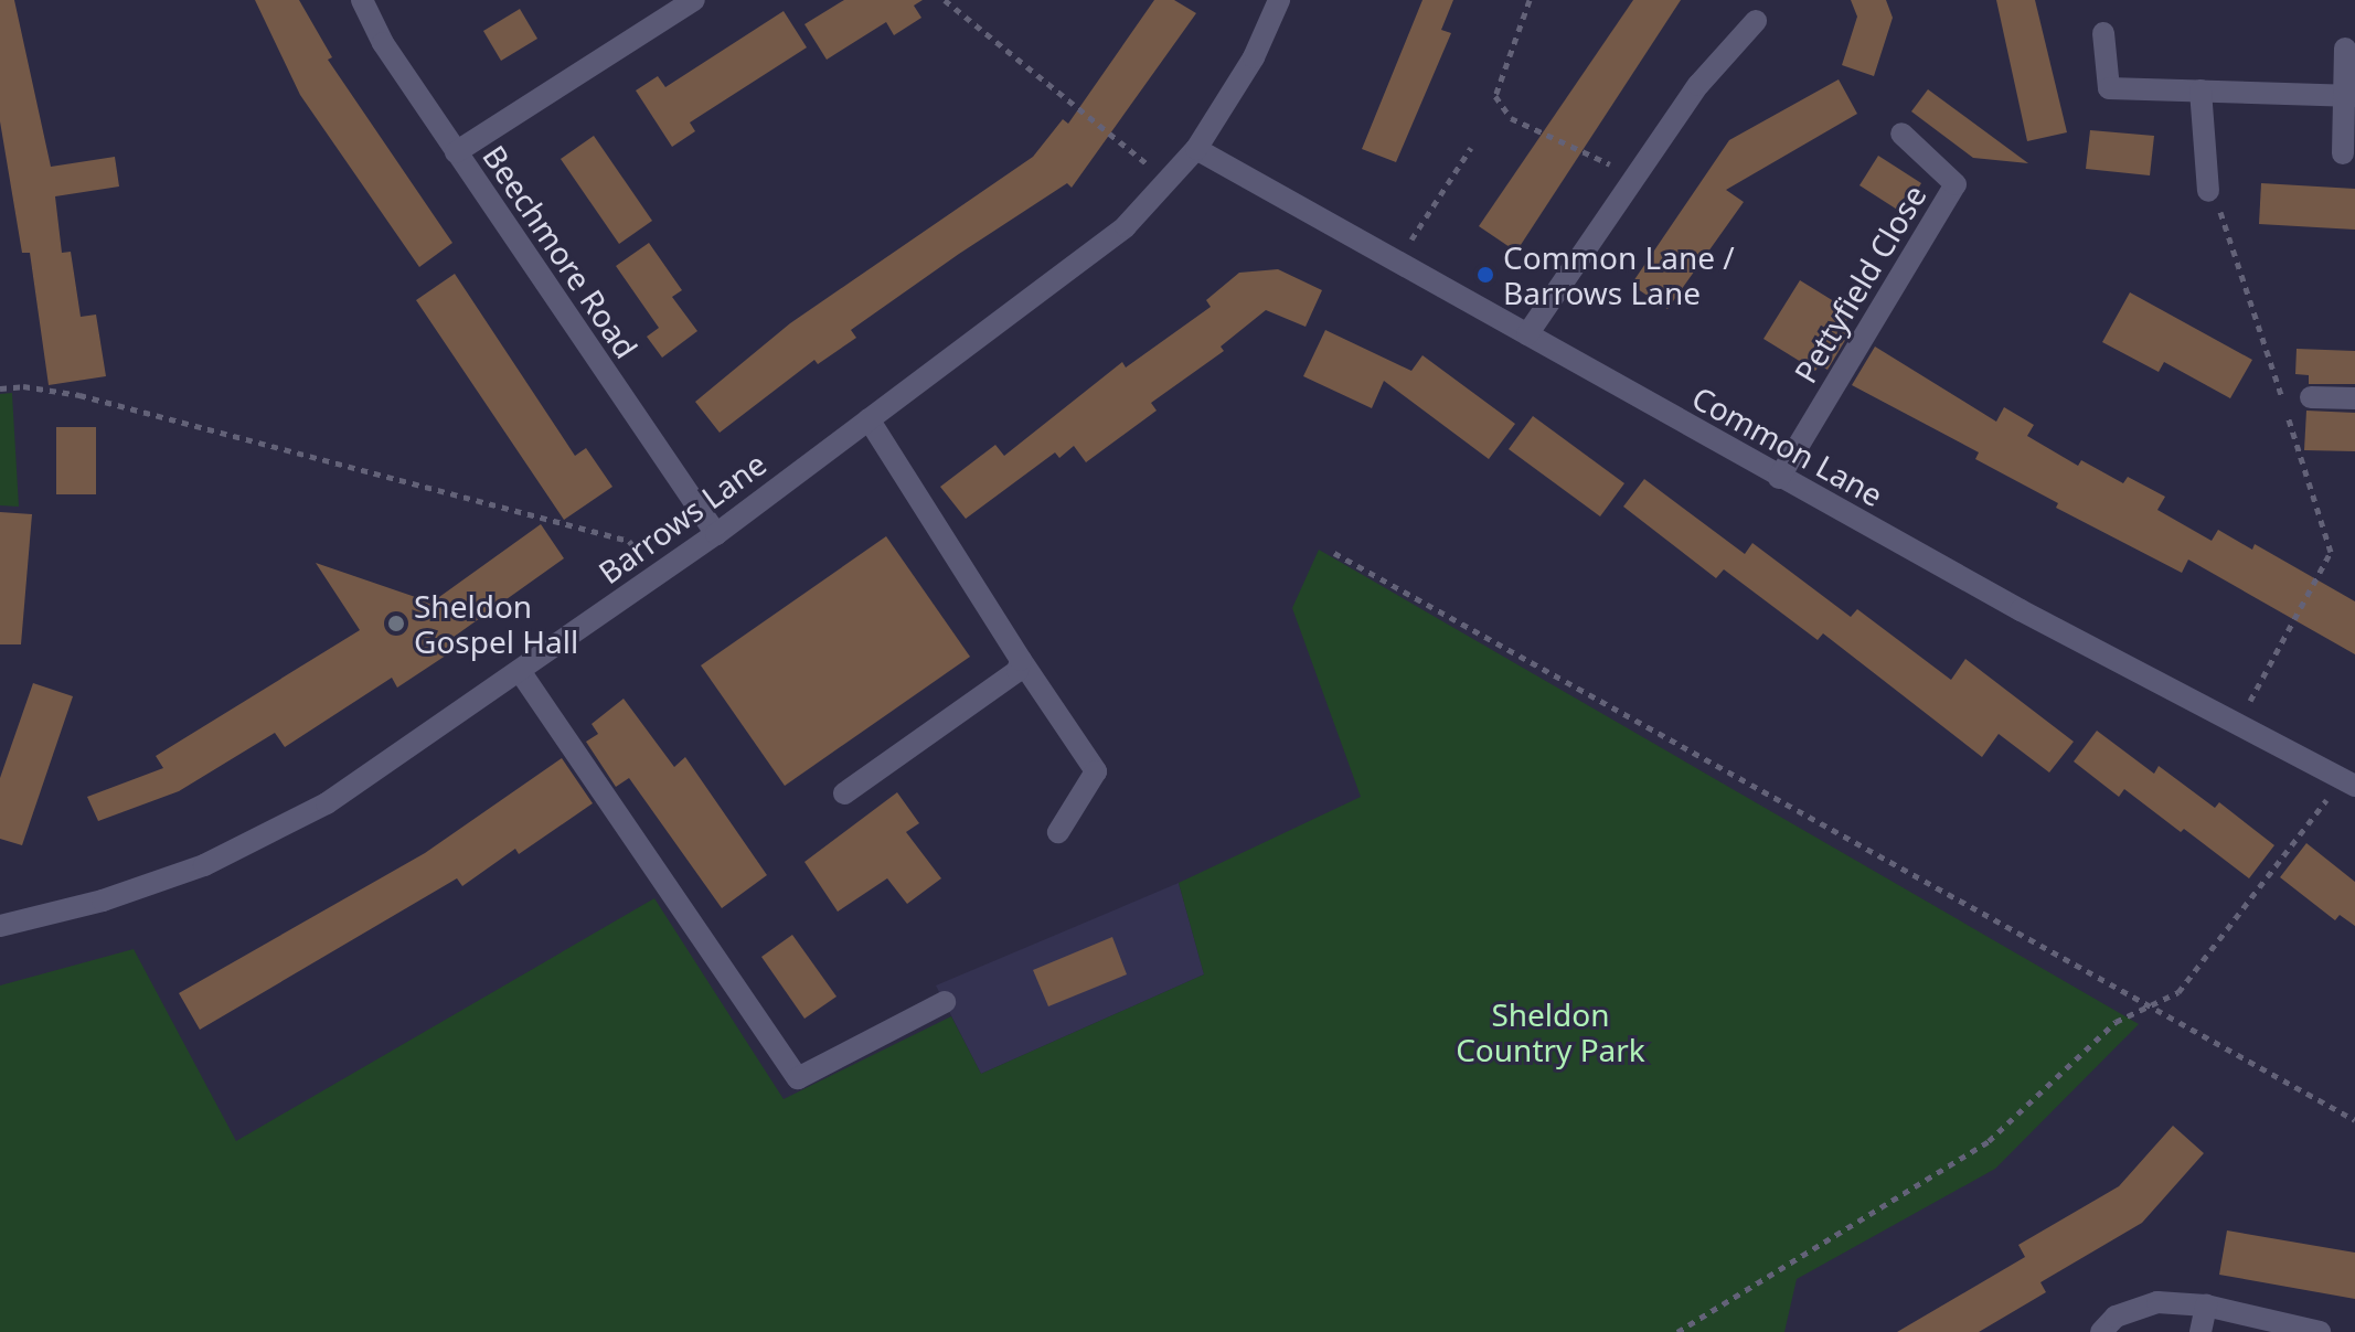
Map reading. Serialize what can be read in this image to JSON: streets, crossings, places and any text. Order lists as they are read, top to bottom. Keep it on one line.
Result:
{"streets":{"street":["Beechmore Road","Pettyfield Close","Common Lane","Barrows Lane"]},"crossings":[["Beechmore Road","Barrows Lane"],["Pettyfield Close","Common Lane"],["Common Lane","Barrows Lane"]],"parks":["Sheldon Country Park"],"places":["Common Lane / Barrows Lane","Sheldon Gospel Hall"]}
